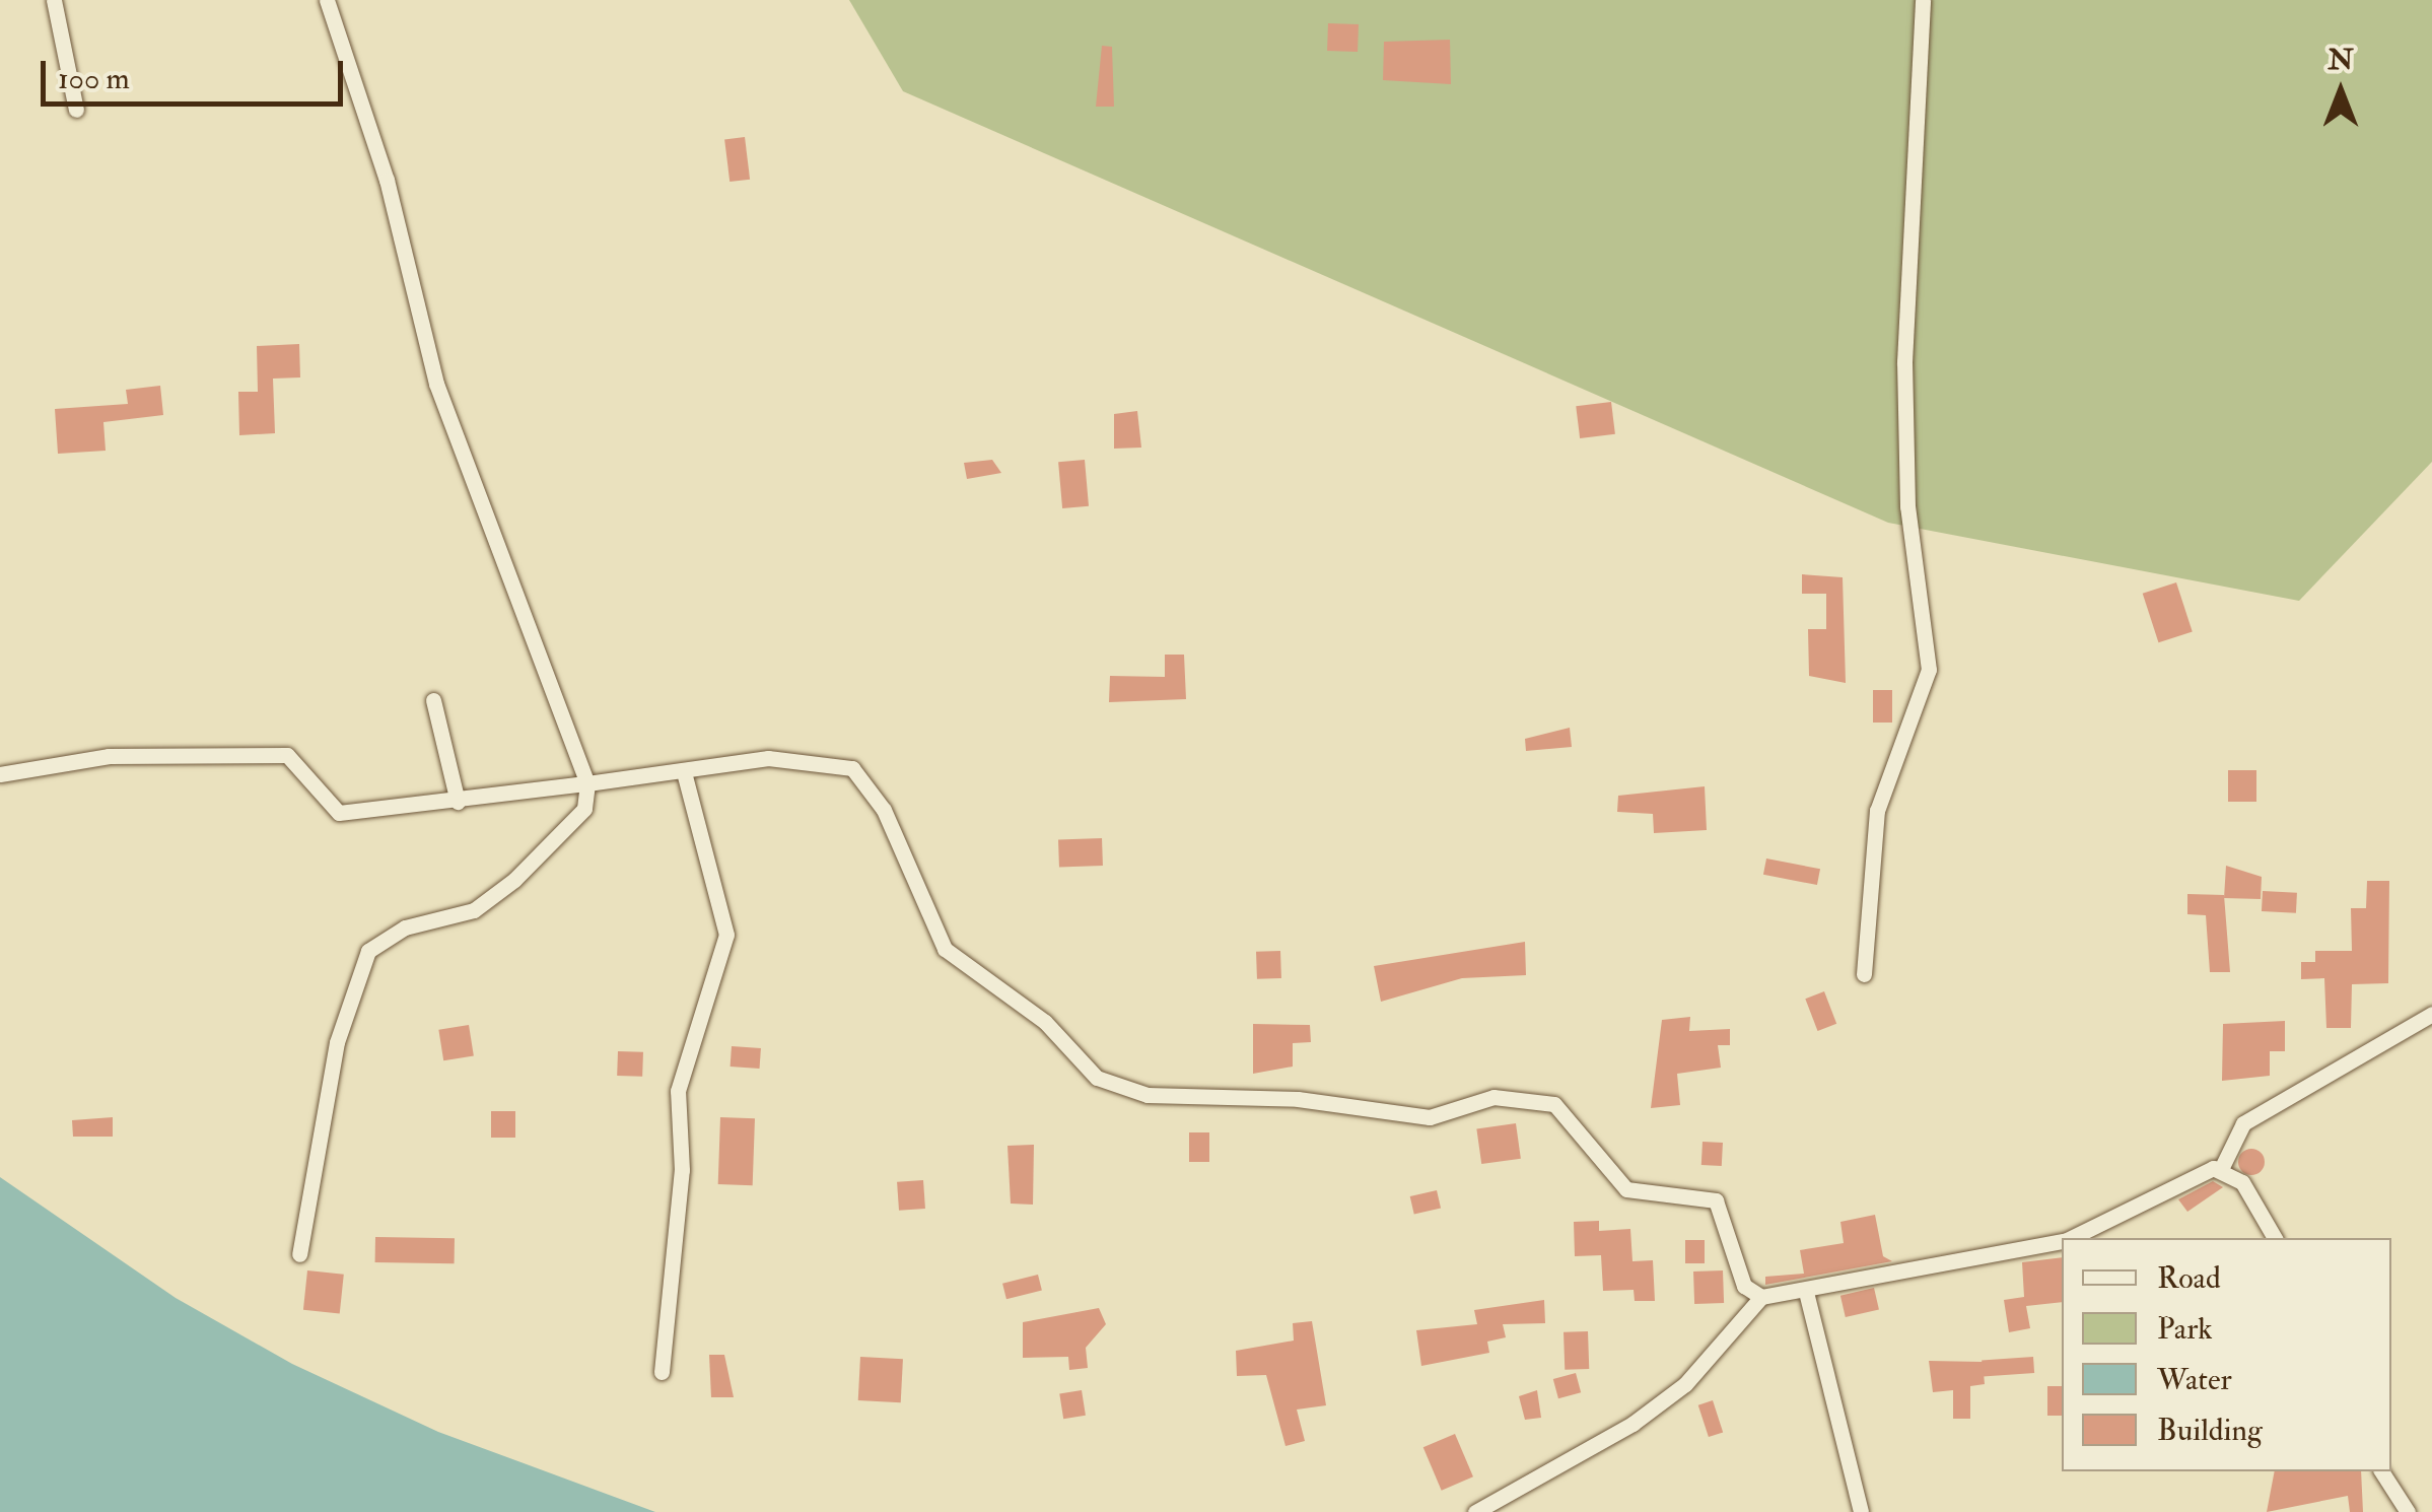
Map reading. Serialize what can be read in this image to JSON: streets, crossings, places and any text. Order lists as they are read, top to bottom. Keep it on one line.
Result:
{"legend":["Road","Park","Water","Building"],"scale_bar":"100 m","north":"top"}
